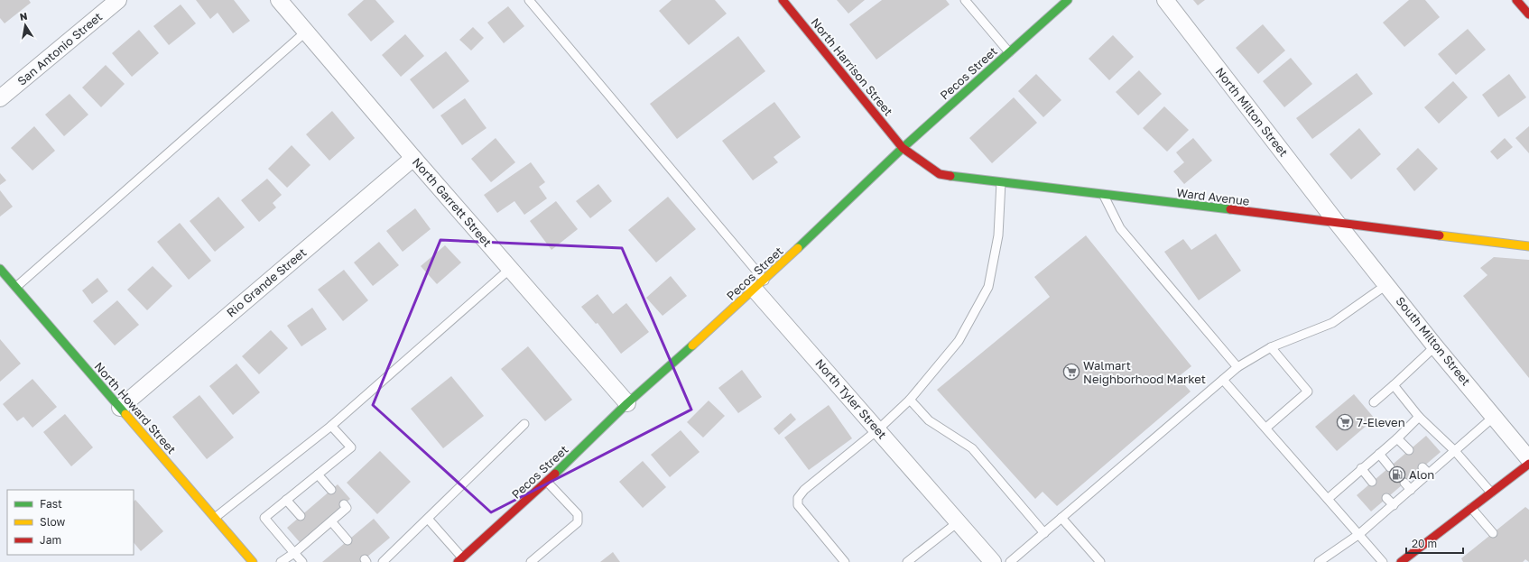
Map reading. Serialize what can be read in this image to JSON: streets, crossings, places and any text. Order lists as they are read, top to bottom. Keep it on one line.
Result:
{"streets":{"street":["San Antonio Street","North Harrison Street","Pecos Street","North Milton Street","Ward Avenue","North Garrett Street","Rio Grande Street","South Milton Street","North Tyler Street","North Howard Street"]},"crossings":[["North Harrison Street","Pecos Street"],["North Harrison Street","Ward Avenue"],["Pecos Street","Ward Avenue"],["Pecos Street","North Garrett Street"],["Pecos Street","North Tyler Street"],["North Milton Street","Ward Avenue"],["North Milton Street","South Milton Street"],["Ward Avenue","South Milton Street"],["North Garrett Street","Rio Grande Street"],["Rio Grande Street","North Howard Street"]],"places":{"supermarket":["Walmart Neighborhood Market","7-Eleven"],"fuel station":["Alon"]},"legend":["Fast","Slow","Jam"],"scale_bar":"20 m","north":"top"}
